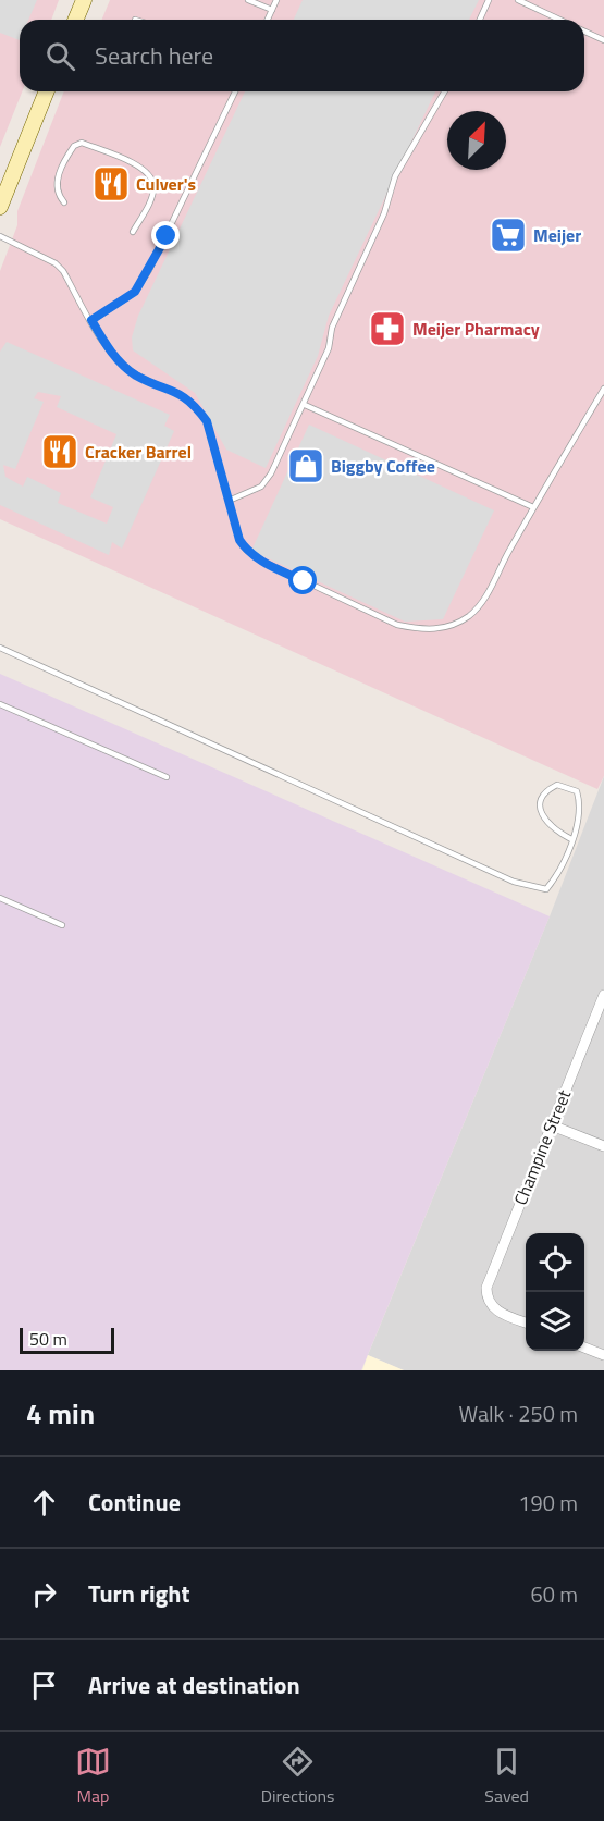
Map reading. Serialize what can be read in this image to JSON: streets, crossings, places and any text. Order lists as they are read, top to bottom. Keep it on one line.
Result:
{"streets":{"street":["Champine Street"]},"places":{"restaurant":["Culver's","Cracker Barrel"],"supermarket":["Meijer"],"pharmacy":["Meijer Pharmacy"],"shop":["Biggby Coffee"]},"scale_bar":"50 m","north":"top right","page":{"search":"Search here","scale":"50 m","heading":["4 min","Walk · 250 m"],"list":[["Continue","190 m"],["Turn right","60 m"],"Arrive at destination"],"nav":["Map","Directions","Saved"]}}
